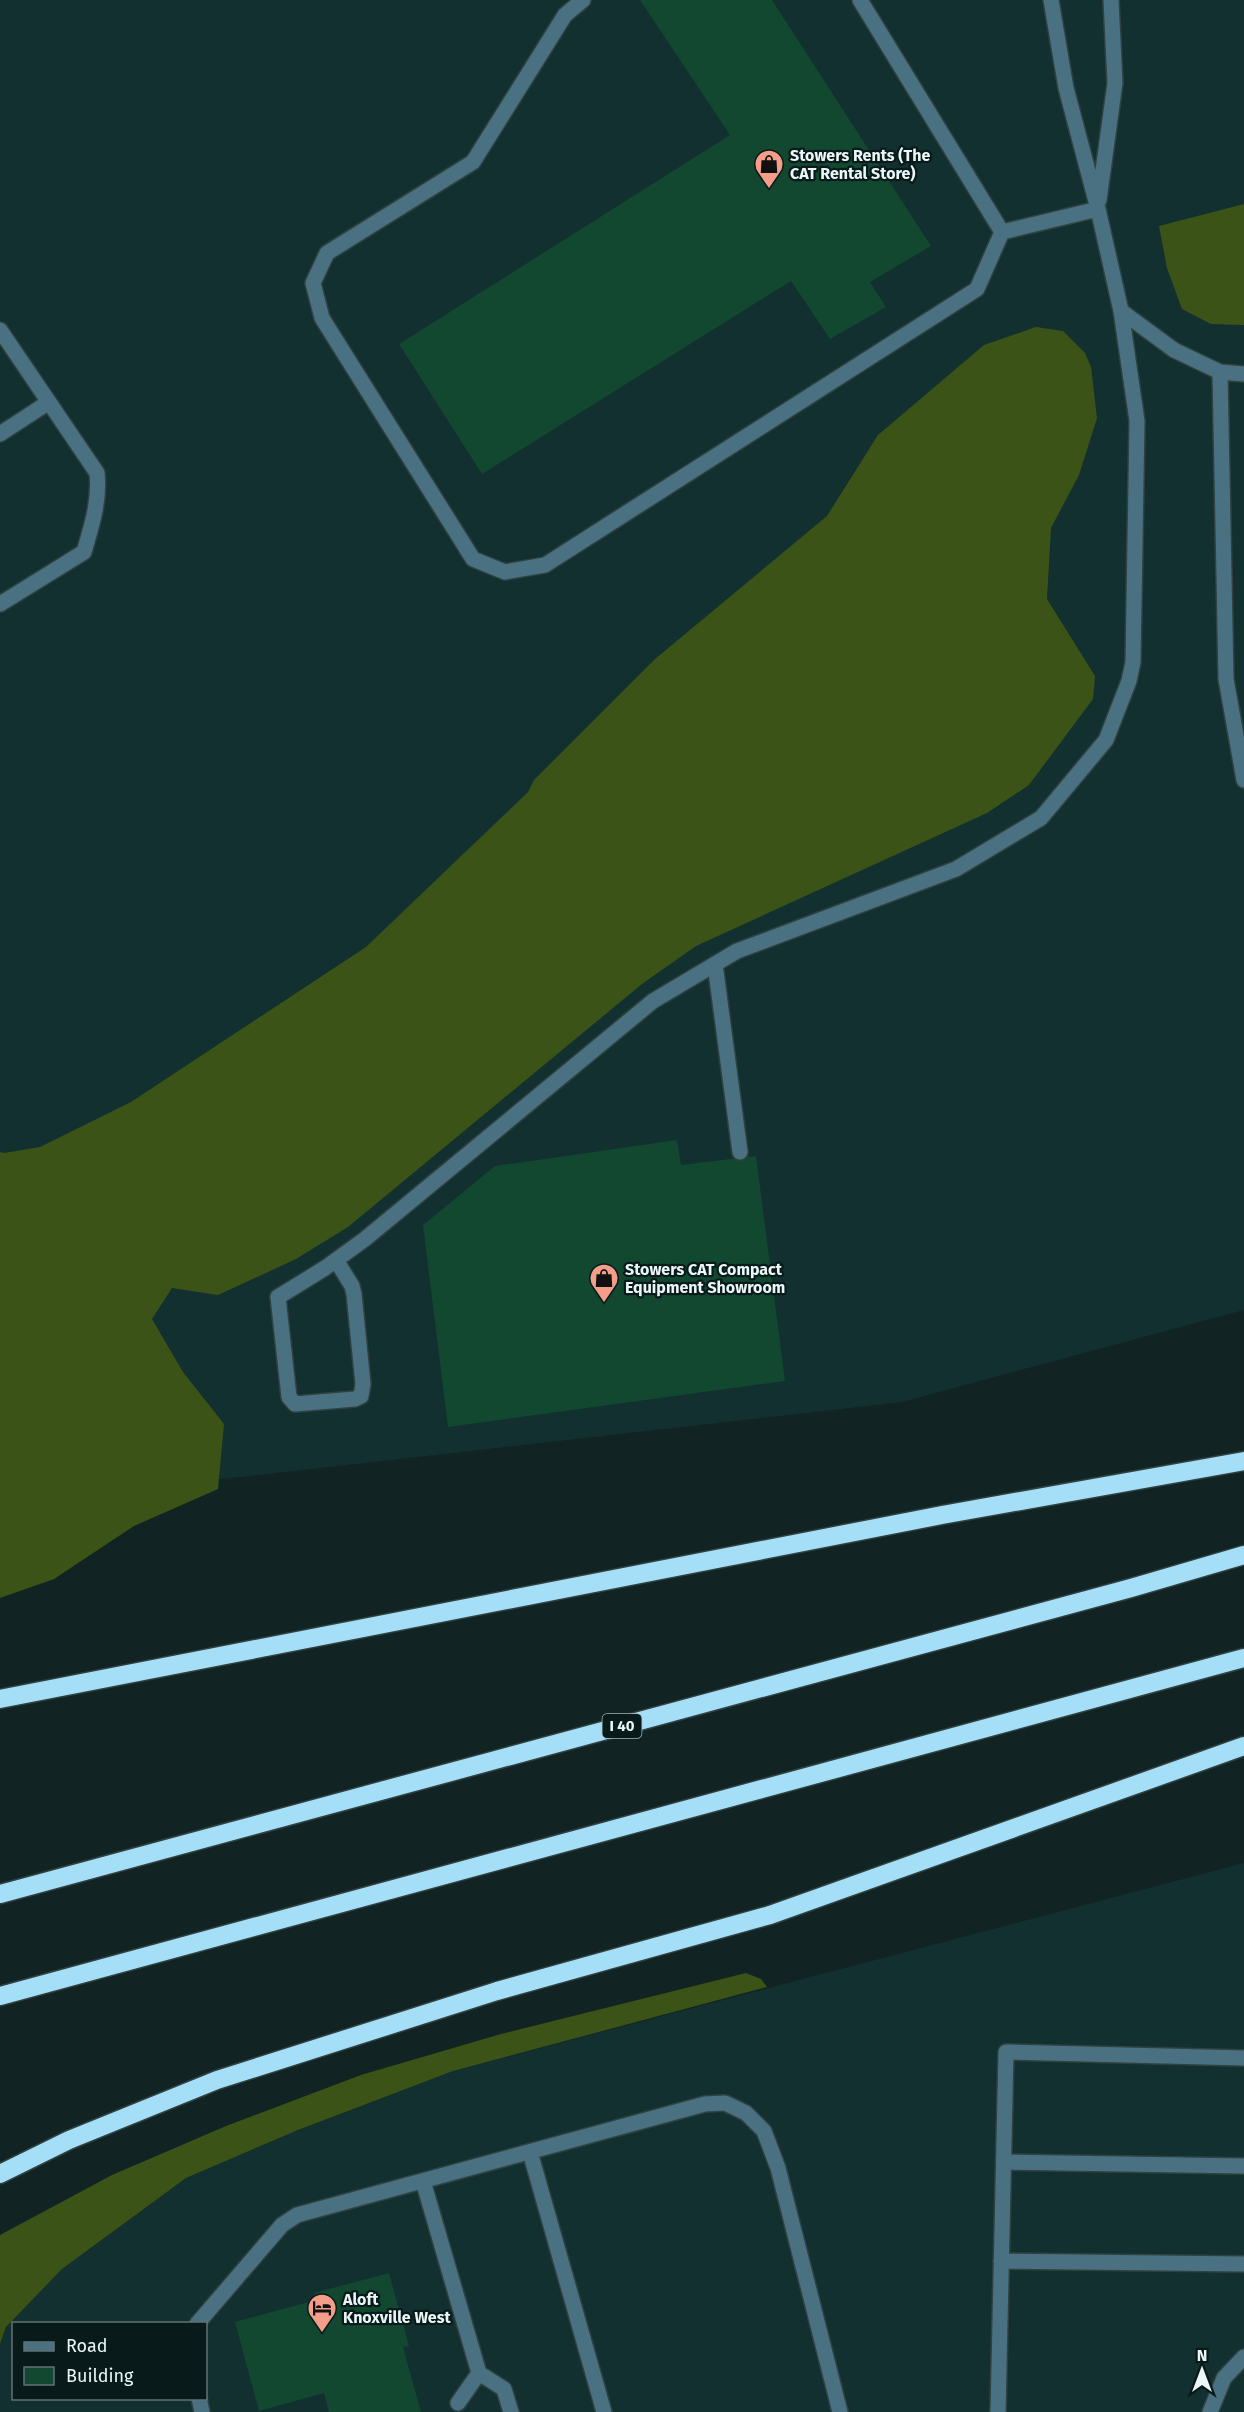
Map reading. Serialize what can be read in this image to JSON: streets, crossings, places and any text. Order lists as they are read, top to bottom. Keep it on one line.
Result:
{"streets":{"highway":["I 40"]},"places":{"shop":["Stowers Rents (The CAT Rental Store)","Stowers CAT Compact Equipment Showroom"],"hotel":["Aloft Knoxville West"]},"legend":["Road","Building"],"north":"top"}
